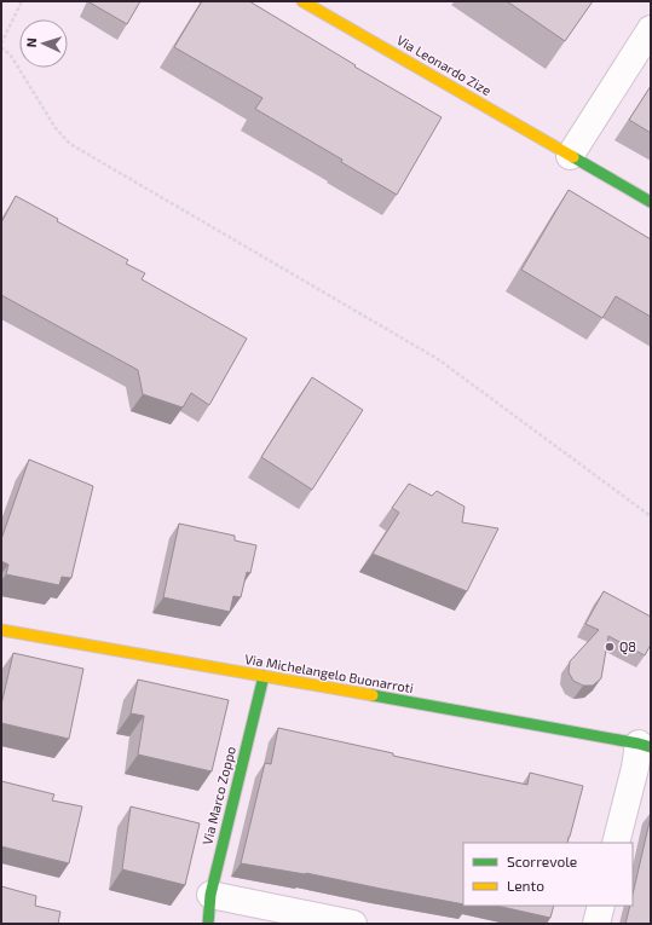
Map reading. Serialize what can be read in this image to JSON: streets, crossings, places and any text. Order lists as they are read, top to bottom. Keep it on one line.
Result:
{"streets":{"street":["Via Leonardo Zize","Via Michelangelo Buonarroti","Via Marco Zoppo"]},"crossings":[["Via Michelangelo Buonarroti","Via Marco Zoppo"]],"places":["Q8"],"legend":["Scorrevole","Lento"],"north":"left"}
